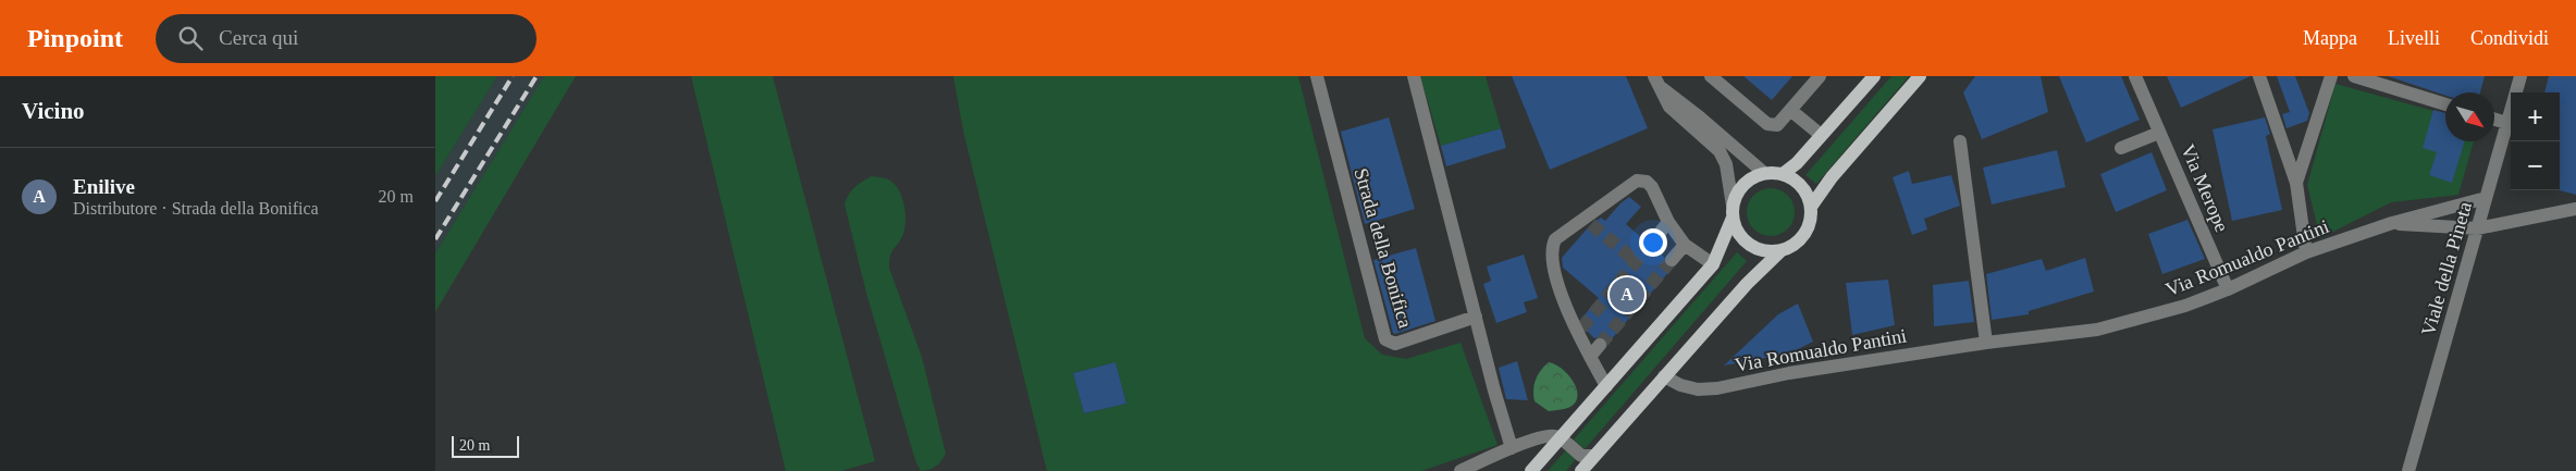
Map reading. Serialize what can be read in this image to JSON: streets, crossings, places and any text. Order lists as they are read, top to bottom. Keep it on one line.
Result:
{"streets":{"street":["Via Merope","Strada della Bonifica","Via Romualdo Pantini","Viale della Pineta"]},"crossings":[["Via Merope","Via Romualdo Pantini"],["Via Romualdo Pantini","Viale della Pineta"]],"scale_bar":"20 m","north":"bottom right","page":{"header":"Pinpoint","search":"Cerca qui","nav":["Mappa","Livelli","Condividi"],"heading":"Vicino","map_buttons":["+","−"],"list":[{"mark":"A","name":"Enilive","note":"Distributore · Strada della Bonifica","value":"20 m"}],"pins":"A","scale":"20 m"}}
